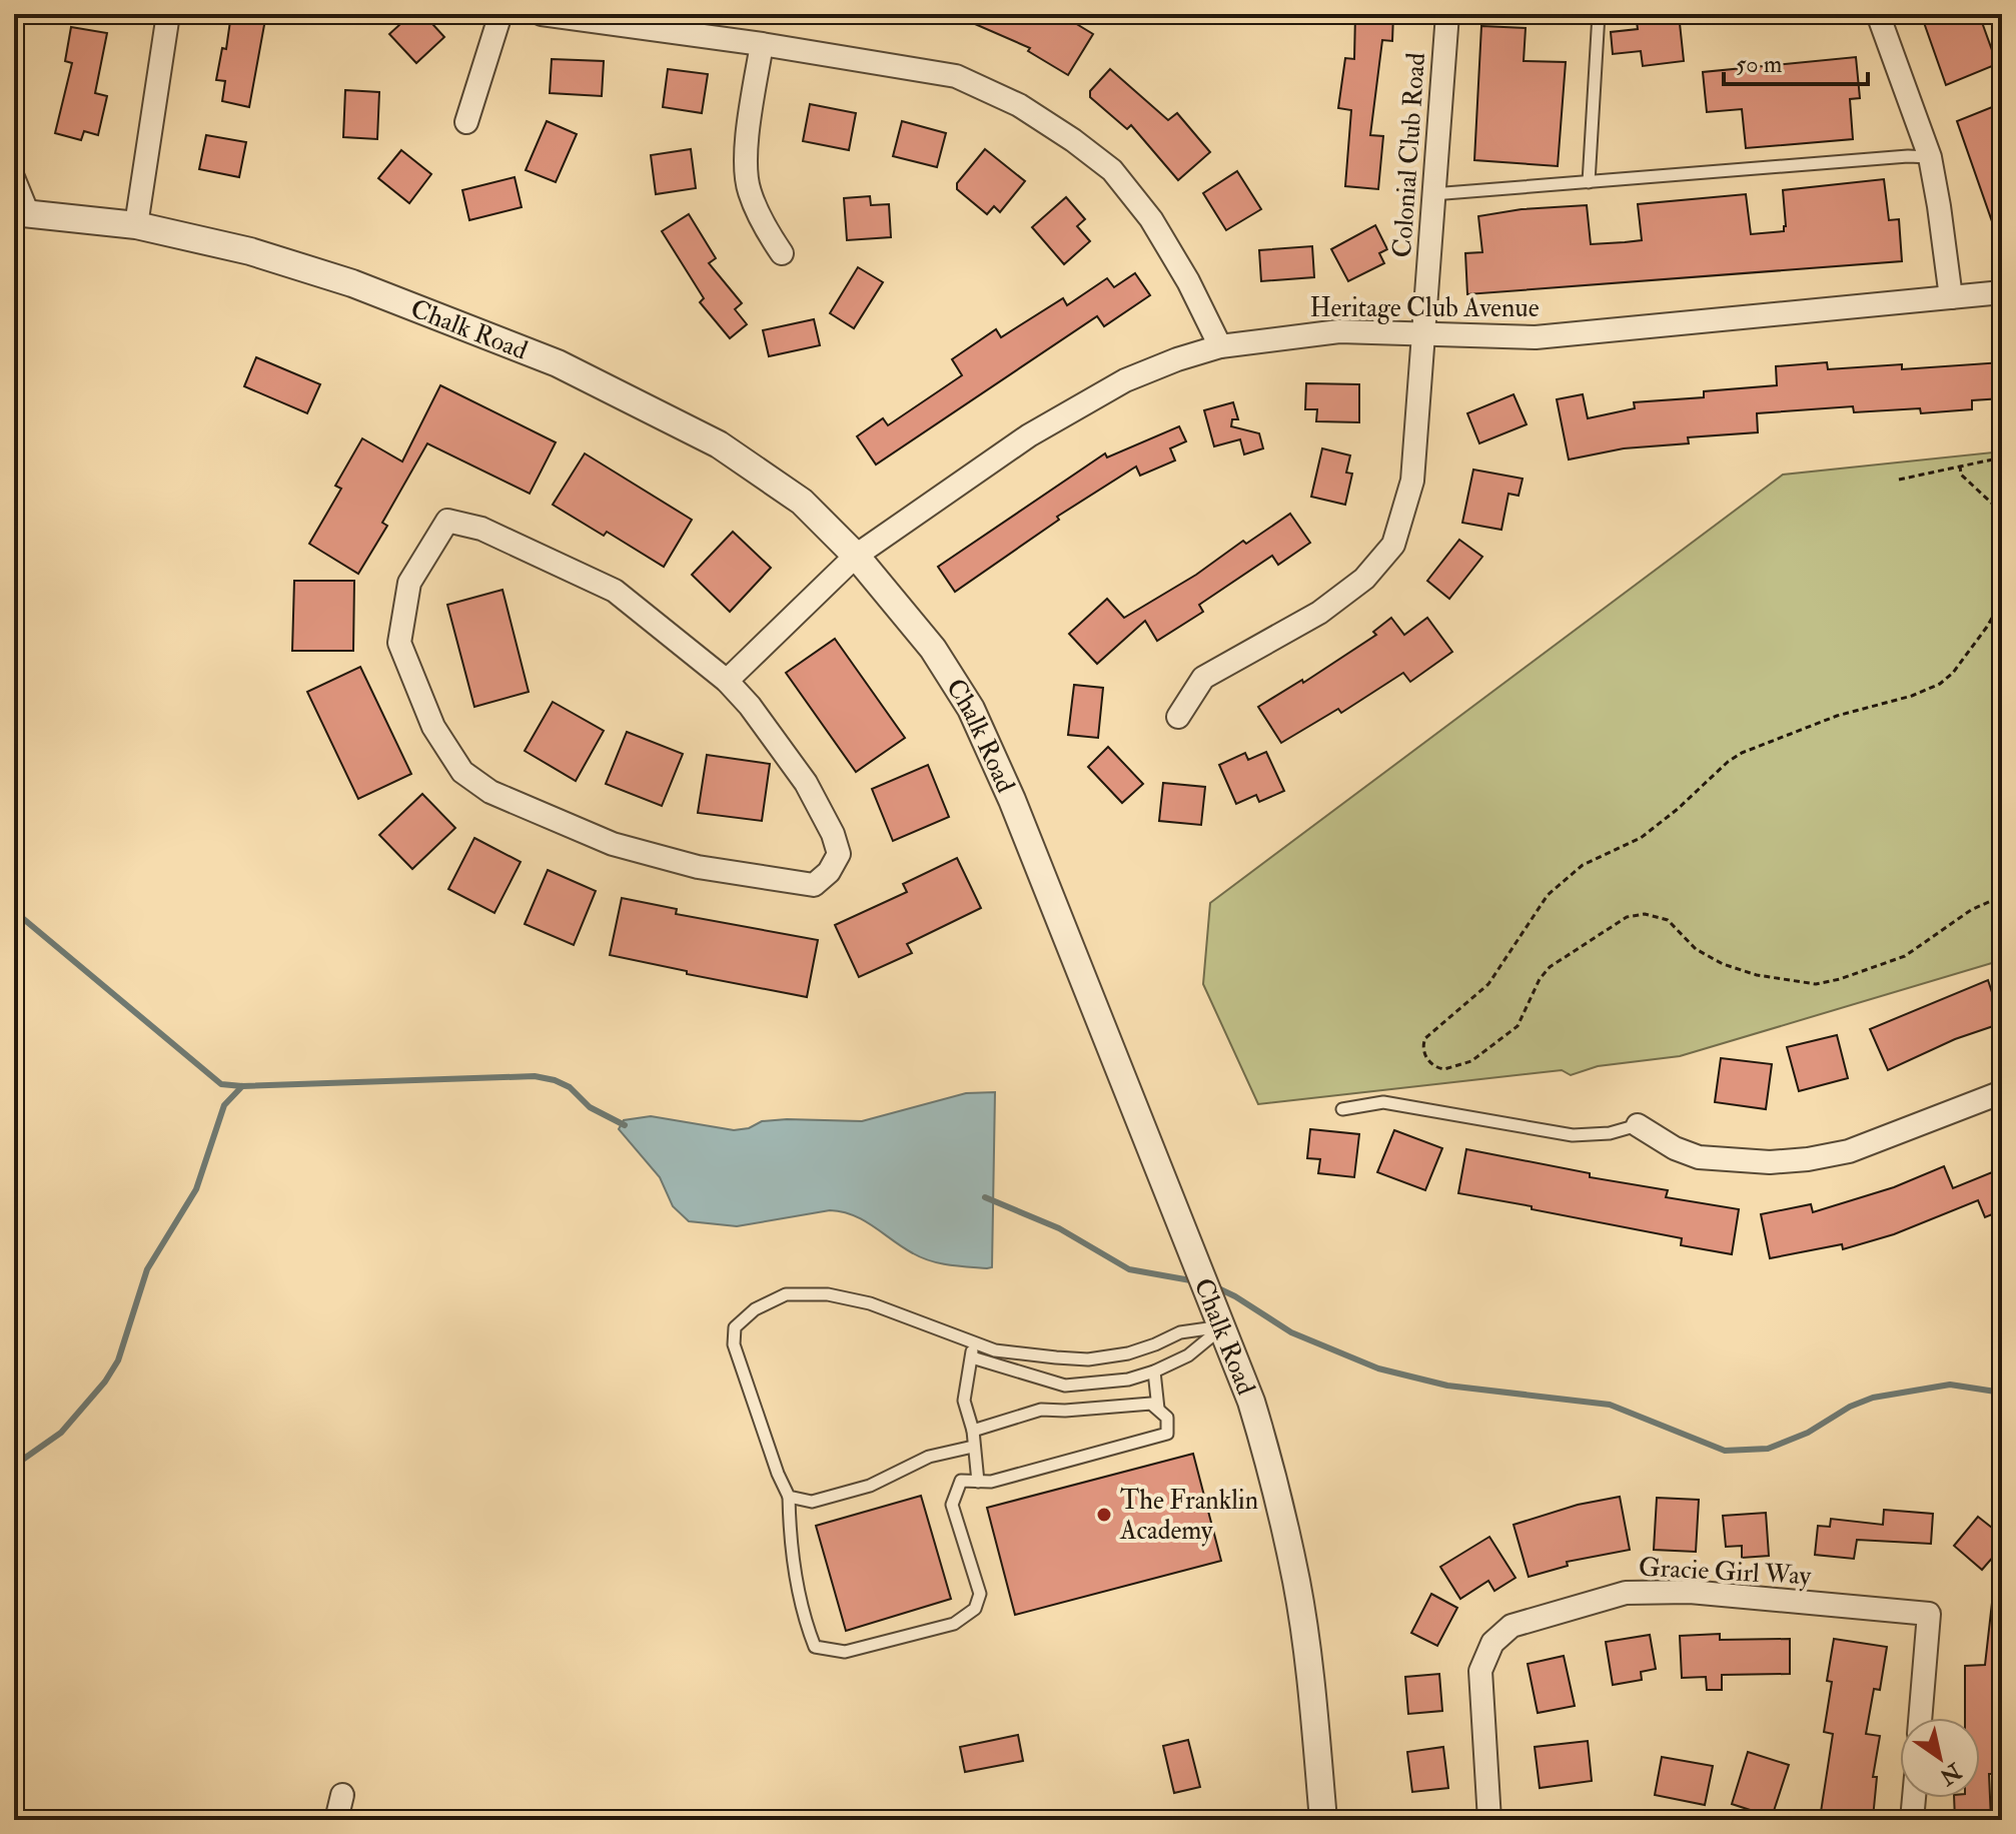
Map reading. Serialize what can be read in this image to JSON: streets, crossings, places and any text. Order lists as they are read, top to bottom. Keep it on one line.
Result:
{"streets":{"street":["Colonial Club Road","Heritage Club Avenue","Chalk Road","Gracie Girl Way"]},"crossings":[["Colonial Club Road","Heritage Club Avenue"],["Heritage Club Avenue","Chalk Road"]],"places":["The Franklin Academy"],"scale_bar":"50 m","north":"bottom right"}
